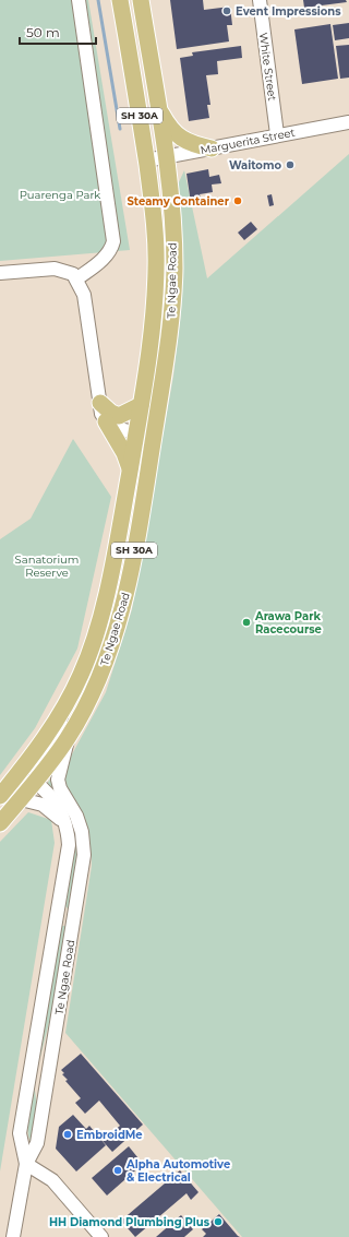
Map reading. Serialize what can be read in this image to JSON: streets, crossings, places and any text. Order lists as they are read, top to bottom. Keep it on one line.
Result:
{"streets":{"main road":["SH 30A","Te Ngae Road"],"street":["White Street","Marguerita Street"]},"crossings":[["White Street","Marguerita Street"],["SH 30A","Te Ngae Road"],["Marguerita Street","Te Ngae Road"]],"parks":["Puarenga Park","Sanatorium Reserve"],"places":["Event Impressions","Waitomo","Steamy Container","Arawa Park Racecourse","EmbroidMe","Alpha Automotive & Electrical","HH Diamond Plumbing Plus"],"scale_bar":"50 m"}
